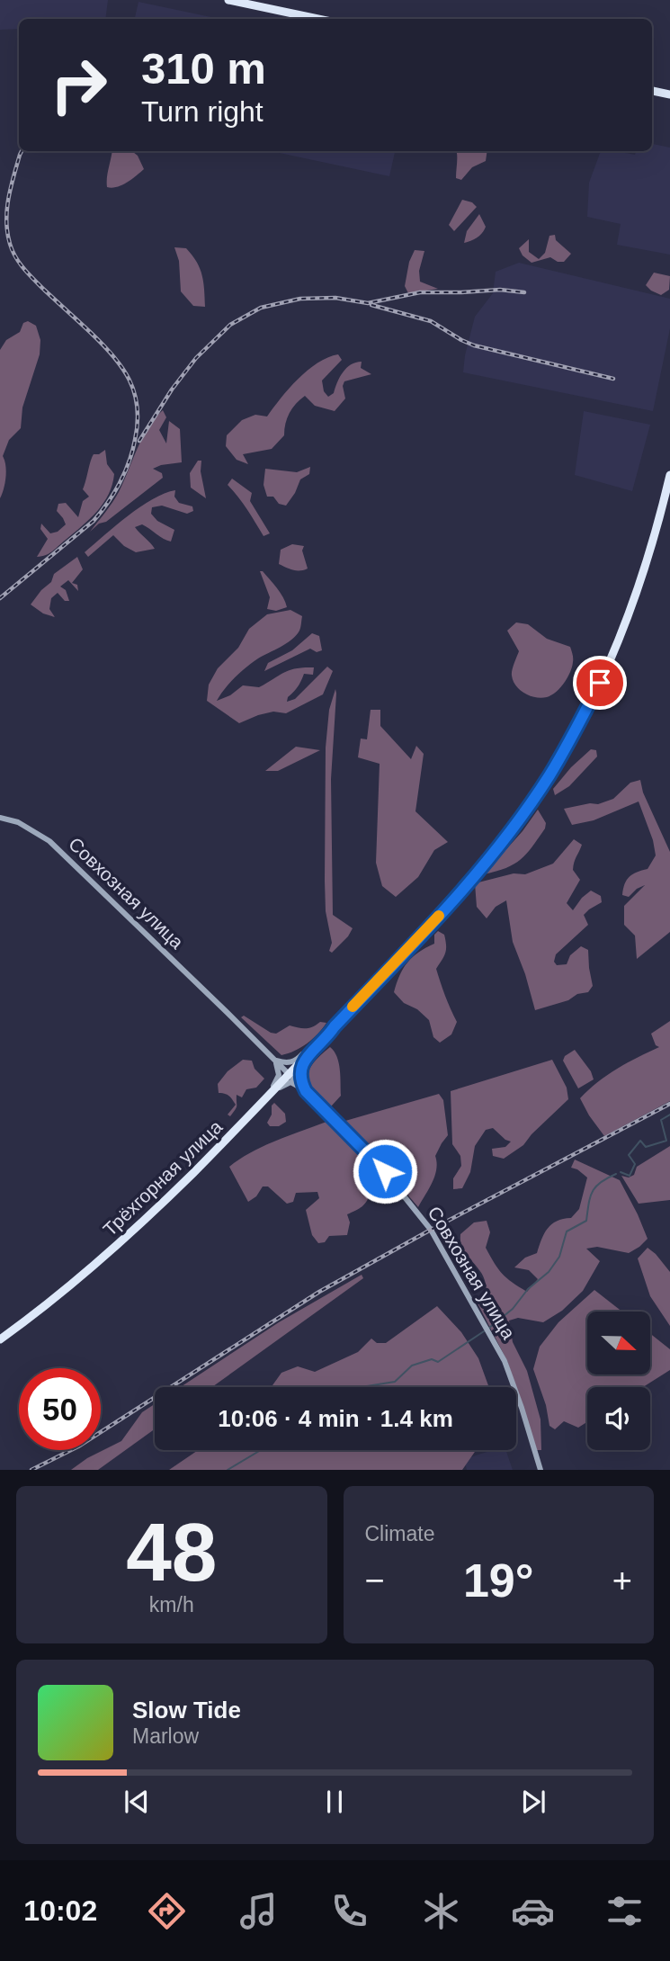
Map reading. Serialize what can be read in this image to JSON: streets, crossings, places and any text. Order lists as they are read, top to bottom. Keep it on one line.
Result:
{"streets":{"highway":["Трёхгорная улица"],"main road":["Совхозная улица"]},"crossings":[["Совхозная улица","Трёхгорная улица"]],"north":"right","page":{"turn":["310 m","Turn right"],"limit":"50","trip":"10:06 · 4 min · 1.4 km","tile":[["48","km/h"],"Climate"],"heat":["−","19°","+"],"song":["Slow Tide","Marlow"],"tabs":"10:02"}}
